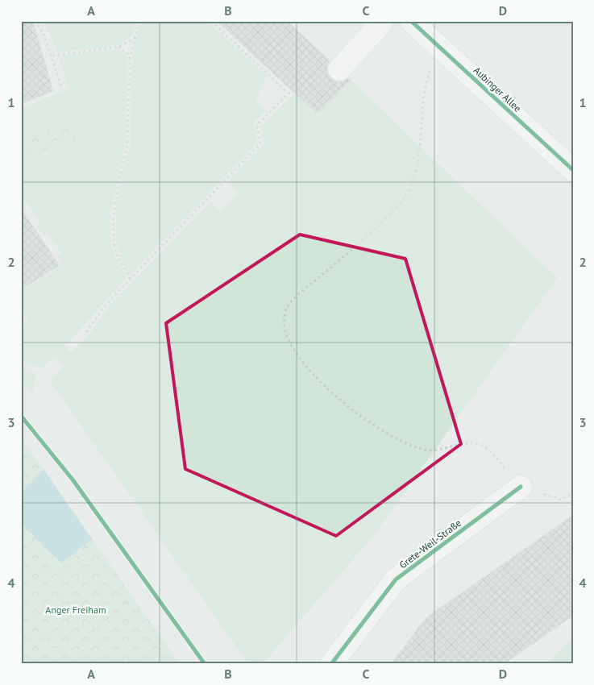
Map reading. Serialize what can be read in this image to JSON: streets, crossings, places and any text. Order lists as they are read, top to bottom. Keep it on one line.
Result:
{"streets":{"street":["Aubinger Allee","Grete-Weil-Straße"]},"parks":["Anger Freiham"],"grid":{"columns":["A","B","C","D"],"rows":["1","2","3","4"]}}
